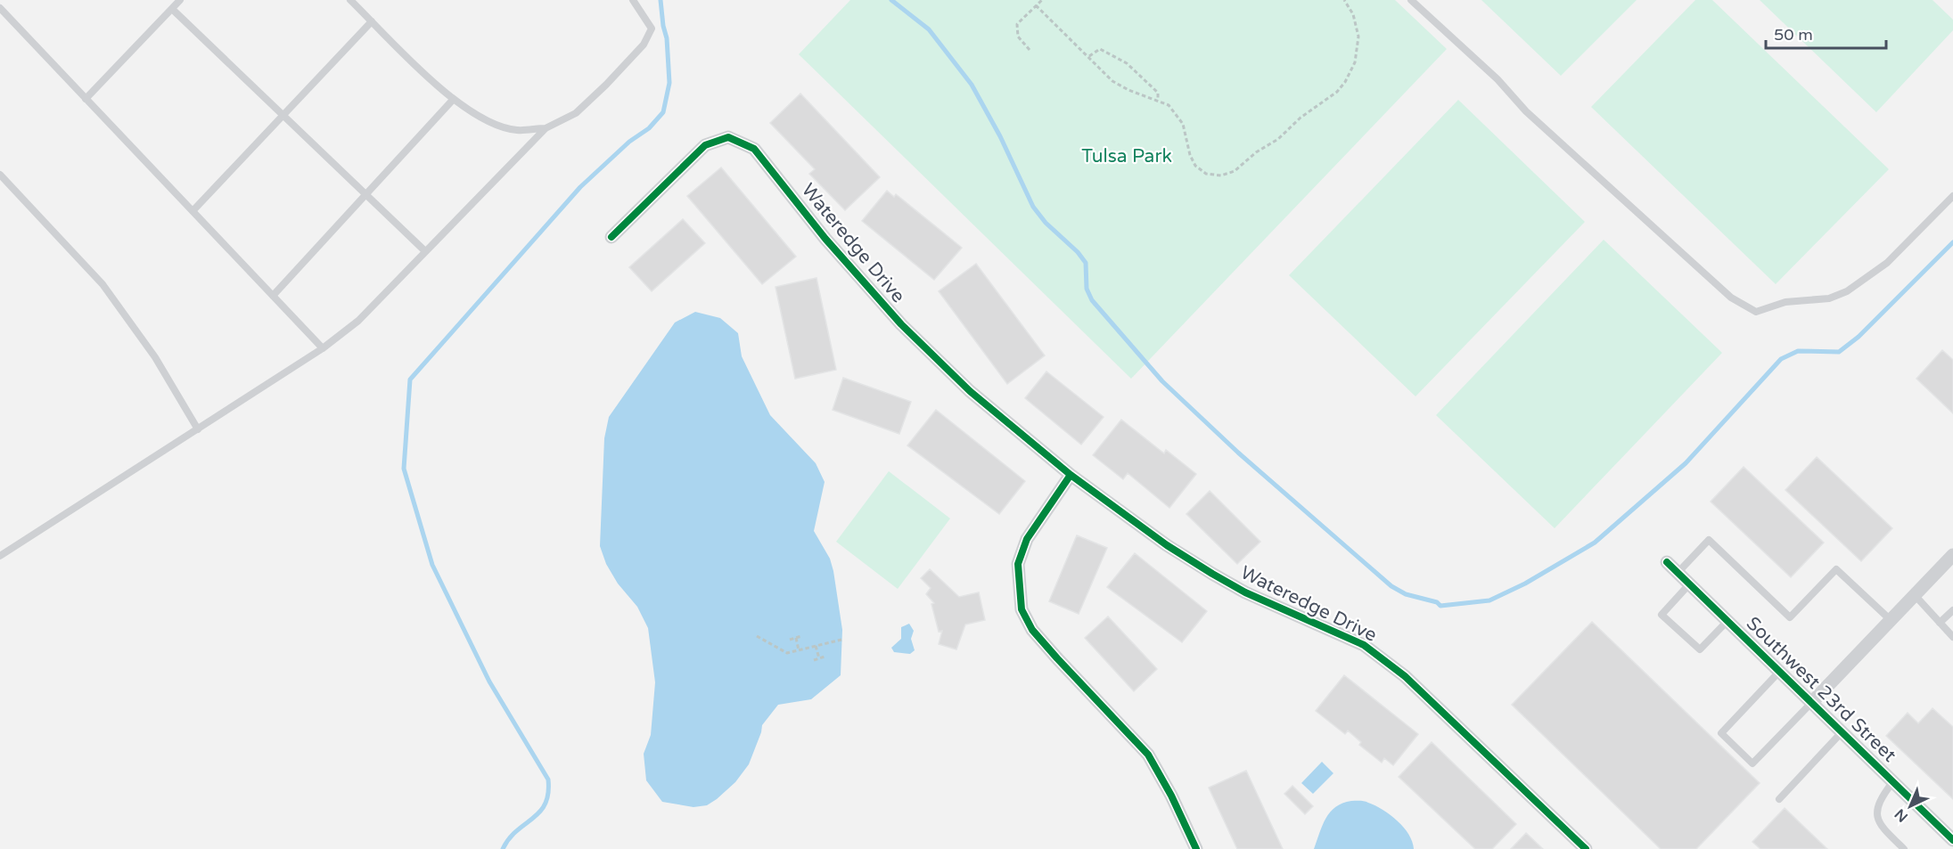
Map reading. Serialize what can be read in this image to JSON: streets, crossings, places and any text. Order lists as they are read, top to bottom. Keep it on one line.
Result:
{"streets":{"street":["Wateredge Drive","Southwest 23rd Street"]},"parks":["Tulsa Park"],"scale_bar":"50 m","north":"bottom left"}
